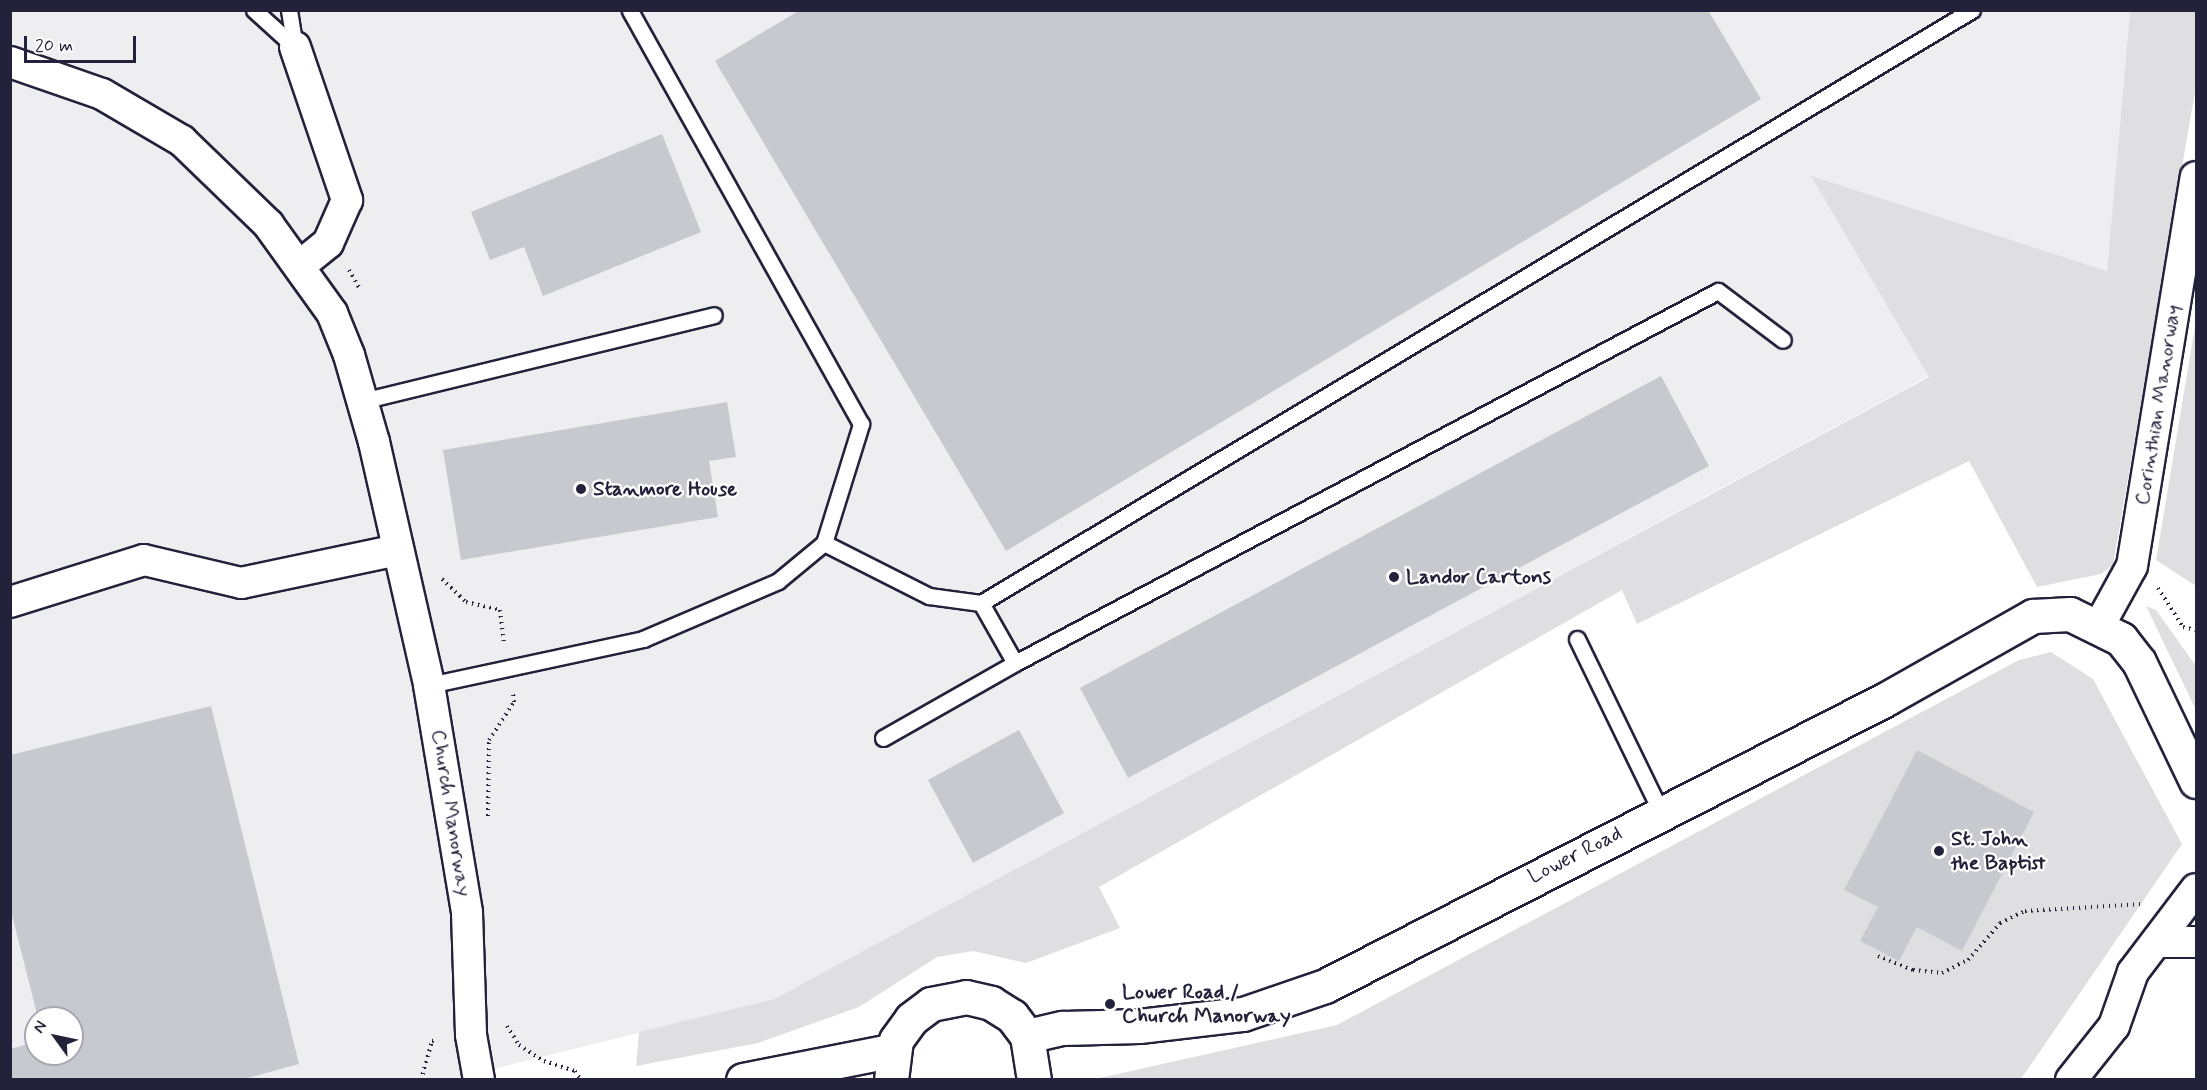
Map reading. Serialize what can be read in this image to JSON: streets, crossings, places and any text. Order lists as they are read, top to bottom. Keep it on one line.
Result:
{"streets":{"street":["Corinthian Manorway","Church Manorway","Lower Road"]},"crossings":[["Corinthian Manorway","Lower Road"]],"places":["Stanmore House","Landor Cartons","St. John the Baptist","Lower Road / Church Manorway"],"scale_bar":"20 m","north":"top left"}
